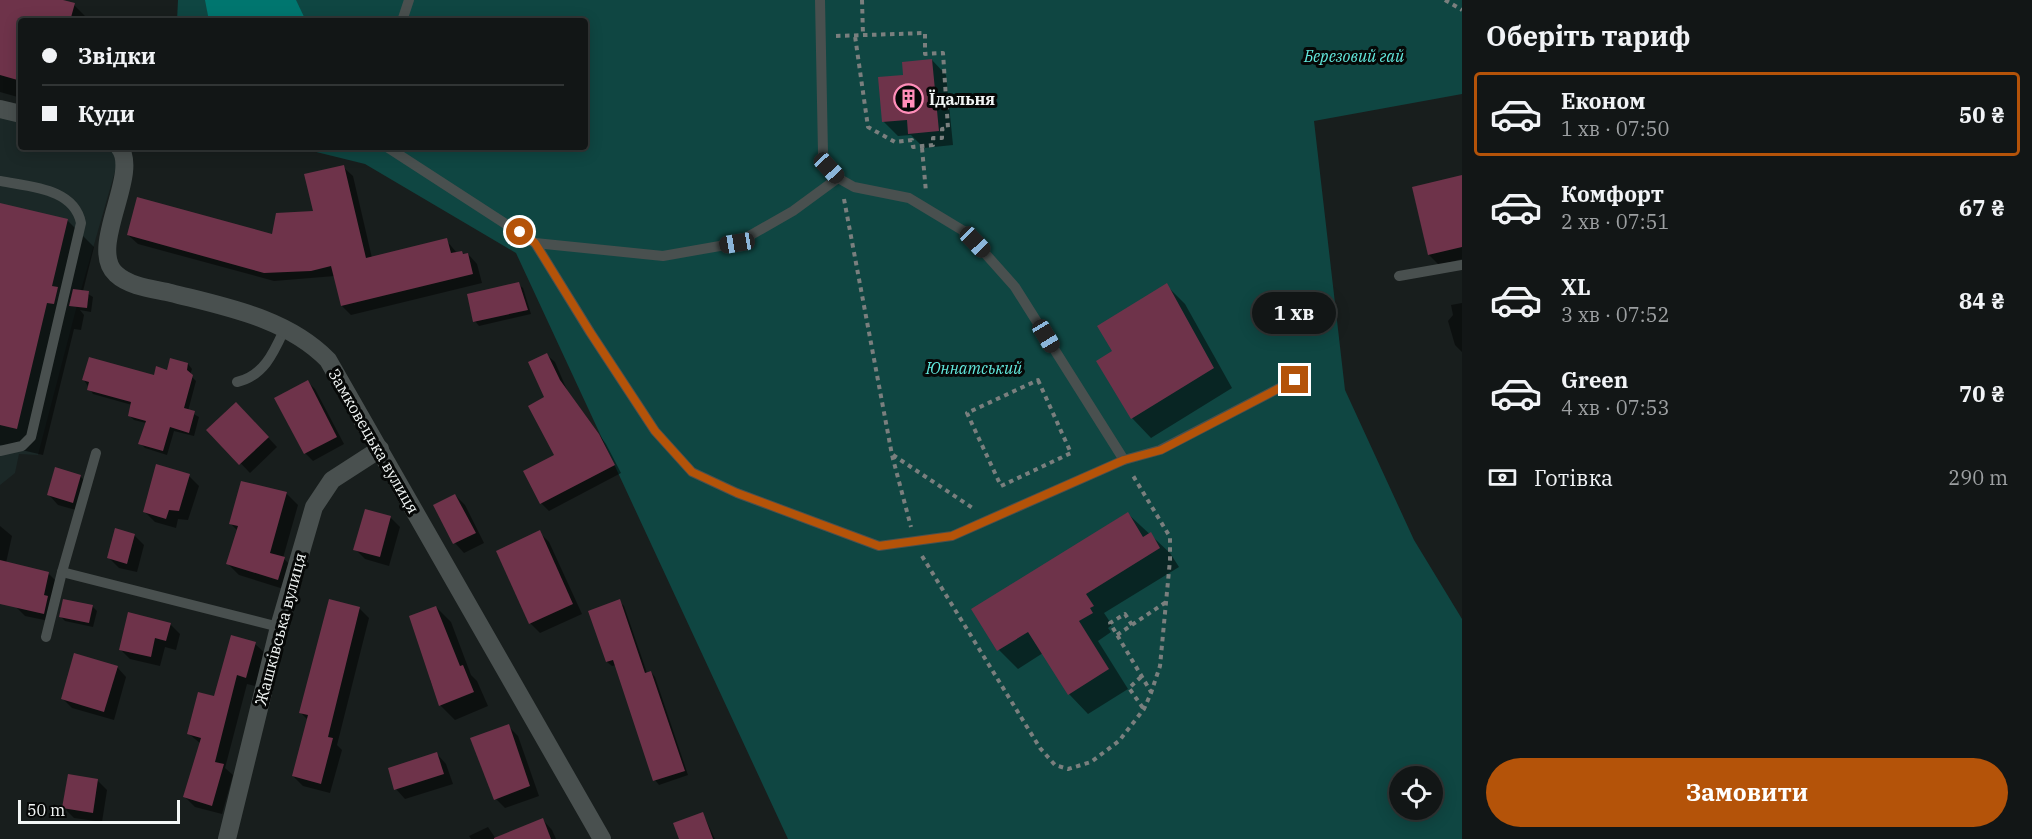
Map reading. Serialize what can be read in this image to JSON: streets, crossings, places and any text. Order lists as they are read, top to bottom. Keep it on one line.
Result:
{"streets":{"street":["Замковецька вулиця","Жашківська вулиця"]},"crossings":[["Замковецька вулиця","Жашківська вулиця"]],"parks":["Березовий гай","Юннатський"],"places":{"building":["Їдальня"]},"scale_bar":"50 m","page":{"heading":"Оберіть тариф","banner":["Звідки","Куди"],"list":[{"name":"Економ","note":"1 хв · 07:50","value":"50 ₴"},{"name":"Комфорт","note":"2 хв · 07:51","value":"67 ₴"},{"name":"XL","note":"3 хв · 07:52","value":"84 ₴"},{"name":"Green","note":"4 хв · 07:53","value":"70 ₴"}],"bubble":"1 хв","pay":["Готівка","290 m"],"buttons":"Замовити","scale":"50 m"}}
